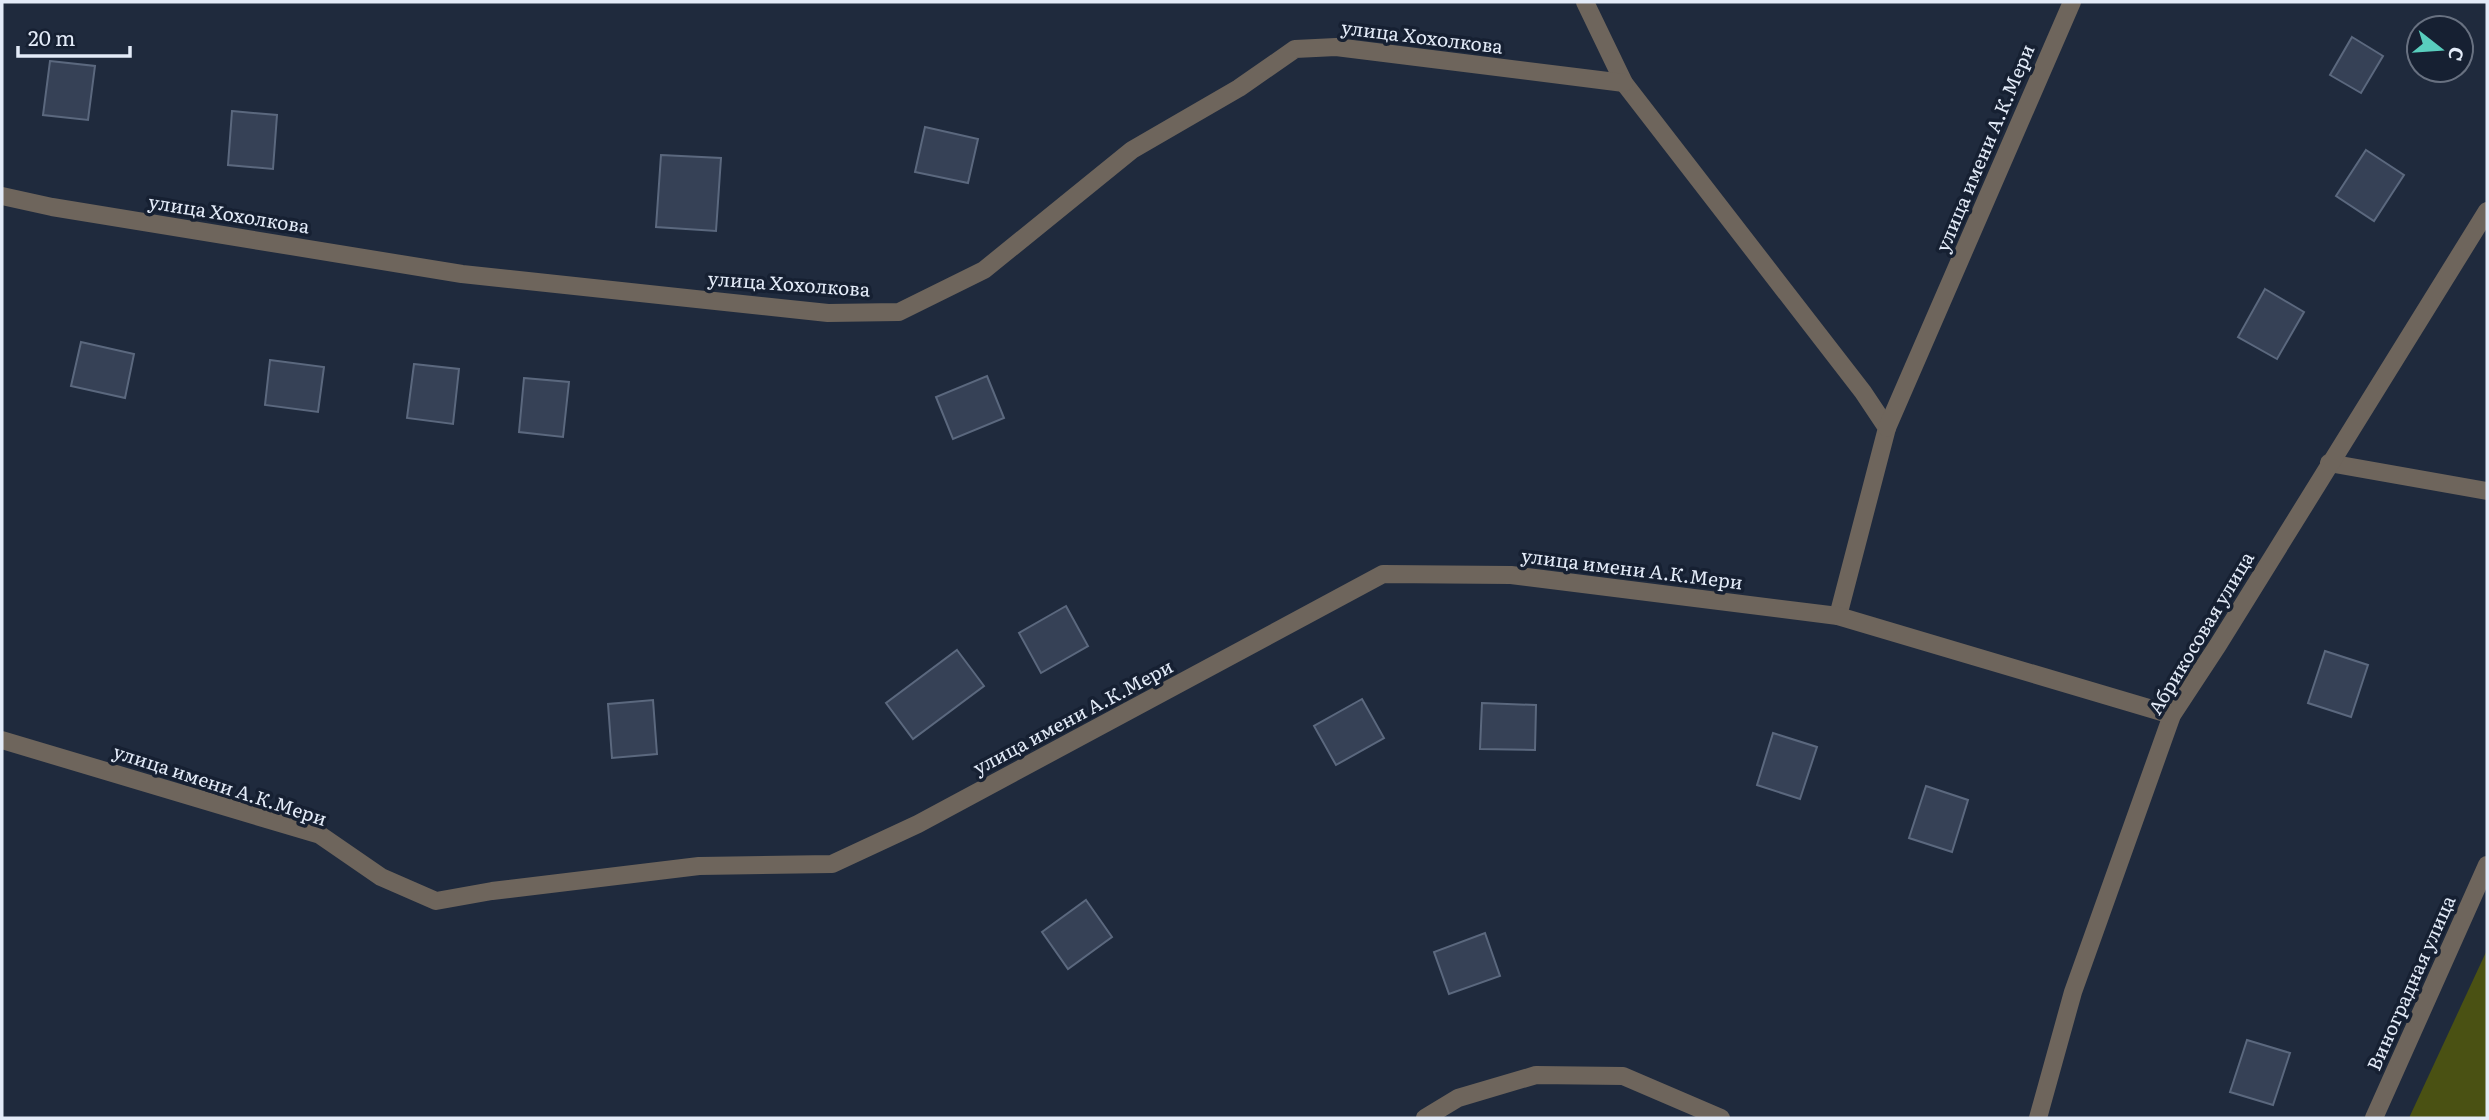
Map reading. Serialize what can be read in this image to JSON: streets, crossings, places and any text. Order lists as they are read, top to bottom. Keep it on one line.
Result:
{"streets":{"street":["улица Хохолкова","улица имени А.К.Мери","Абрикосовая улица","Виноградная улица"]},"crossings":[["улица имени А.К.Мери","Абрикосовая улица"]],"scale_bar":"20 m","north":"right"}
